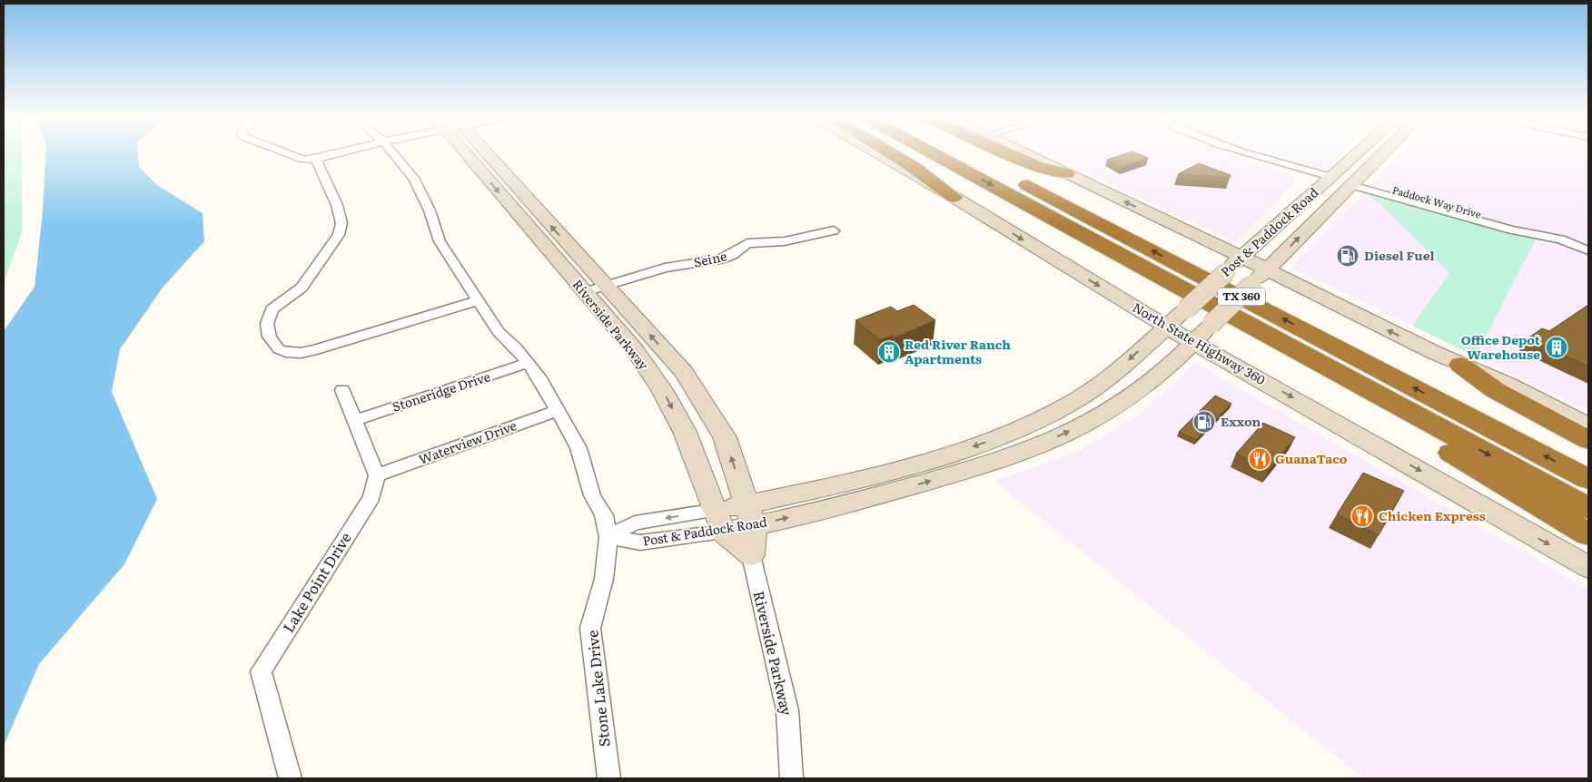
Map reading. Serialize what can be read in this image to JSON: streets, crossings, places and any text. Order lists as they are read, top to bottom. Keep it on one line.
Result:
{"streets":{"highway":["TX 360"],"street":["Paddock Way Drive","Post & Paddock Road","Seine","Riverside Parkway","North State Highway 360","Stoneridge Drive","Waterview Drive","Lake Point Drive","Stone Lake Drive"]},"crossings":[["Paddock Way Drive","Post & Paddock Road"],["Post & Paddock Road","Riverside Parkway"],["Post & Paddock Road","North State Highway 360"],["Post & Paddock Road","Stone Lake Drive"],["Seine","Riverside Parkway"],["Stoneridge Drive","Stone Lake Drive"],["Waterview Drive","Lake Point Drive"],["Waterview Drive","Stone Lake Drive"]],"places":{"fuel station":["Diesel Fuel","Exxon"],"building":["Office Depot Warehouse","Red River Ranch Apartments"],"restaurant":["GuanaTaco","Chicken Express"]}}
